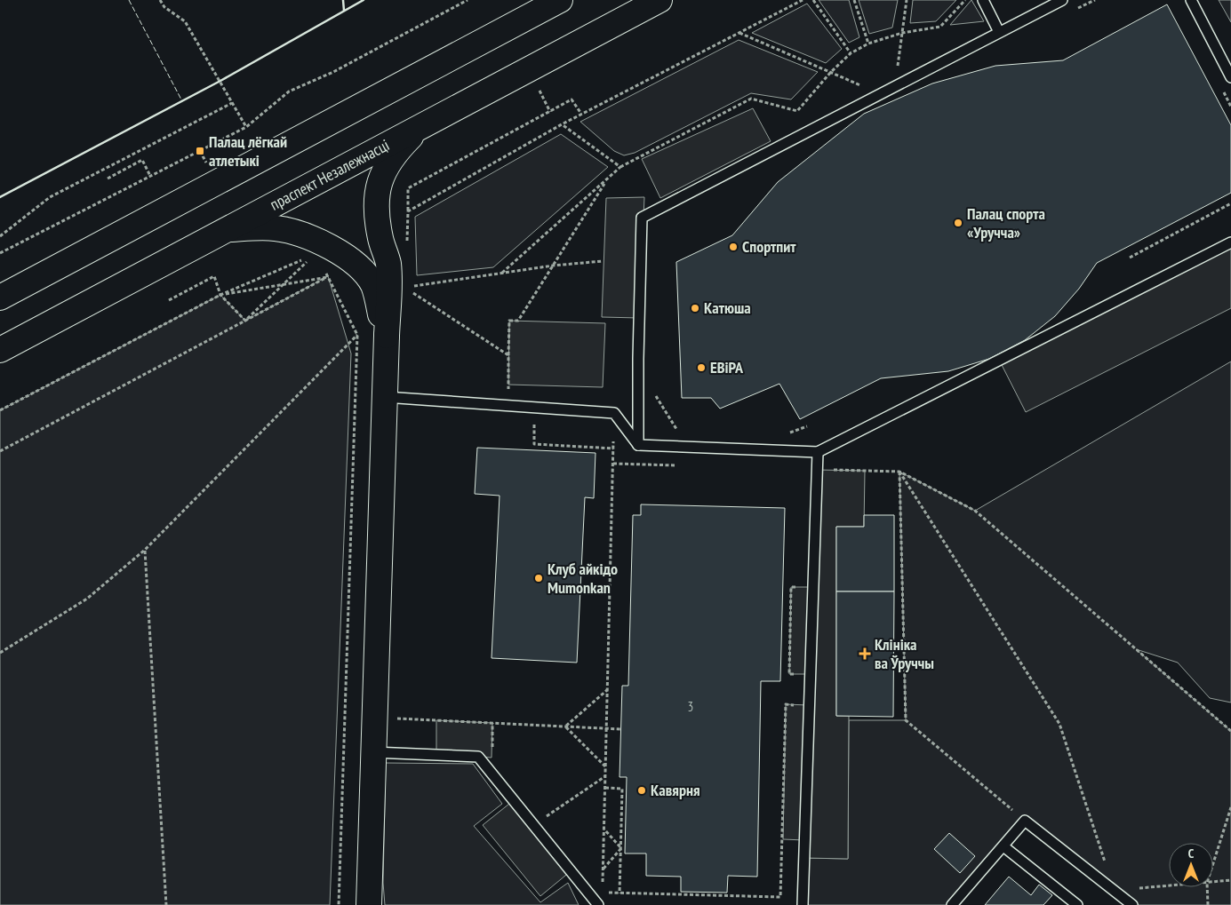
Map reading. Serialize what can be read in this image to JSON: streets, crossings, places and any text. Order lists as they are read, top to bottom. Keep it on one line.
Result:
{"streets":{"main road":["праспект Незалежнасці"]},"places":{"transit":["Палац лёгкай атлетыкі"],"other":["Палац спорта «Уручча»","Спортпит","Катюша","ЕВіРА","Клуб айкідо Mumonkan","Кавярня"],"health":["Клініка ва Ўруччы"]},"house_numbers":["3"],"north":"top"}
